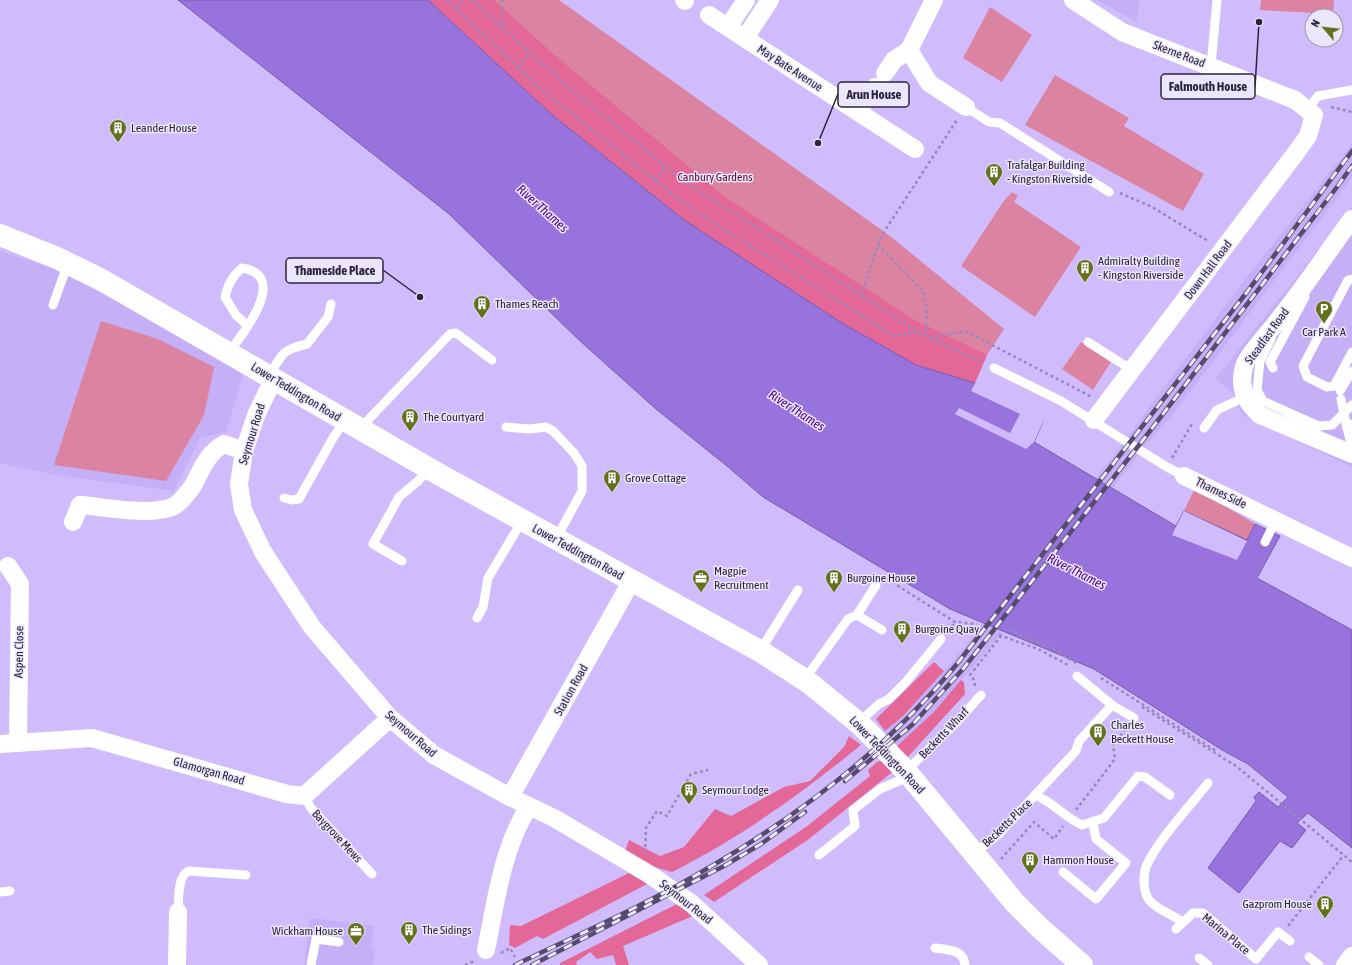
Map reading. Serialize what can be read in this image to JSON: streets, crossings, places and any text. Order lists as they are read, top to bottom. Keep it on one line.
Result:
{"streets":{"street":["Skerne Road","May Bate Avenue","Down Hall Road","Steadfast Road","Lower Teddington Road","Seymour Road","Thames Side","Aspen Close","Station Road","Glamorgan Road"],"lane":["Becketts Wharf","Becketts Place","Baygrove Mews","Marina Place"]},"crossings":[["Skerne Road","Down Hall Road"],["Down Hall Road","Thames Side"],["Lower Teddington Road","Seymour Road"],["Lower Teddington Road","Station Road"],["Lower Teddington Road","Becketts Wharf"],["Lower Teddington Road","Becketts Place"],["Seymour Road","Station Road"],["Aspen Close","Glamorgan Road"],["Glamorgan Road","Baygrove Mews"]],"water":["River Thames"],"parks":["Canbury Gardens"],"places":{"other":["Falmouth House","Arun House","Thameside Place"],"building":["Leander House","Trafalgar Building - Kingston Riverside","Admiralty Building - Kingston Riverside","Thames Reach","The Courtyard","Grove Cottage","Burgoine House","Burgoine Quay","Charles Beckett House","Seymour Lodge","Hammon House","Gazprom House","The Sidings"],"parking":["Car Park A"],"office":["Magpie Recruitment","Wickham House"]},"north":"top left"}
